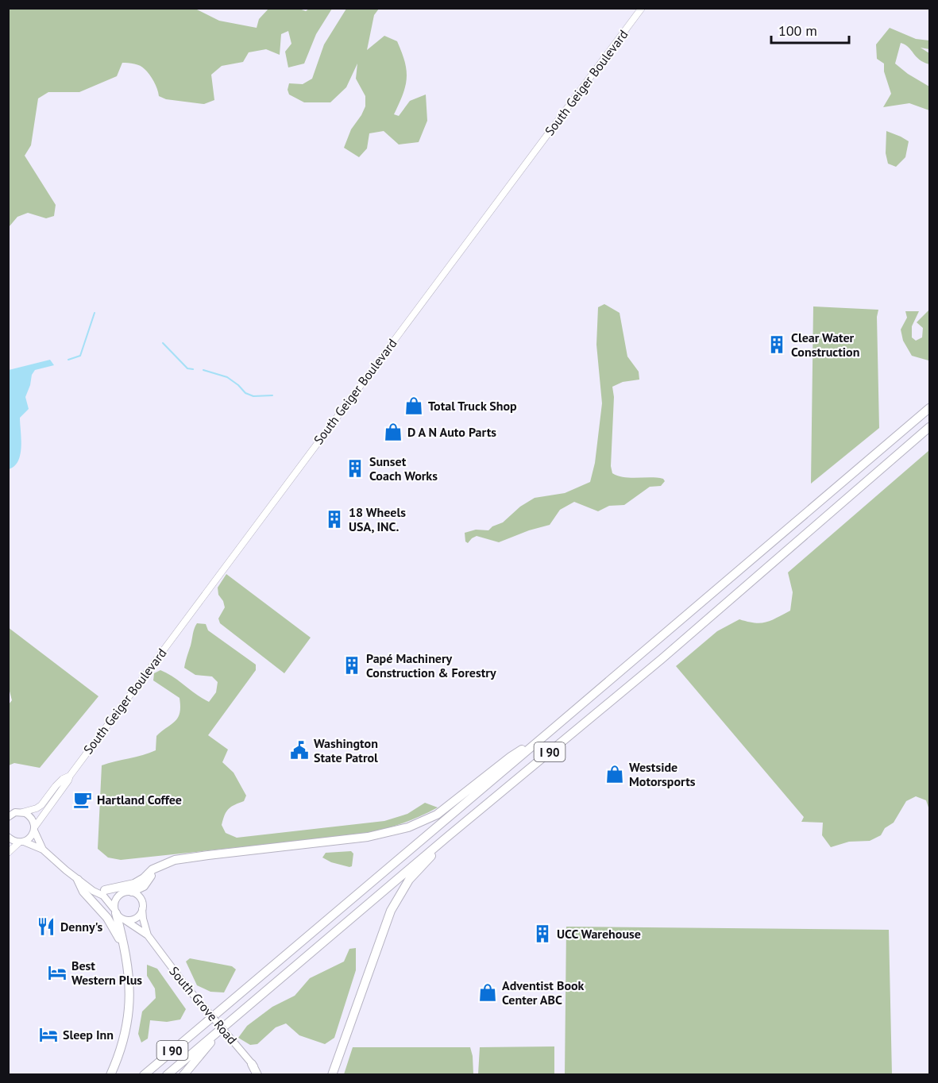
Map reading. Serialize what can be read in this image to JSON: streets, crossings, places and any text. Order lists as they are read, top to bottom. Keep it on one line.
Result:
{"streets":{"highway":["I 90"],"main road":["South Grove Road"],"street":["South Geiger Boulevard"]},"places":{"building":["Clear Water Construction","Sunset Coach Works","18 Wheels USA, INC.","Papé Machinery Construction & Forestry","UCC Warehouse"],"shop":["Total Truck Shop","D A N Auto Parts","Westside Motorsports","Adventist Book Center ABC"],"public building":["Washington State Patrol"],"cafe":["Hartland Coffee"],"restaurant":["Denny's"],"hotel":["Best Western Plus","Sleep Inn"]},"scale_bar":"100 m"}
